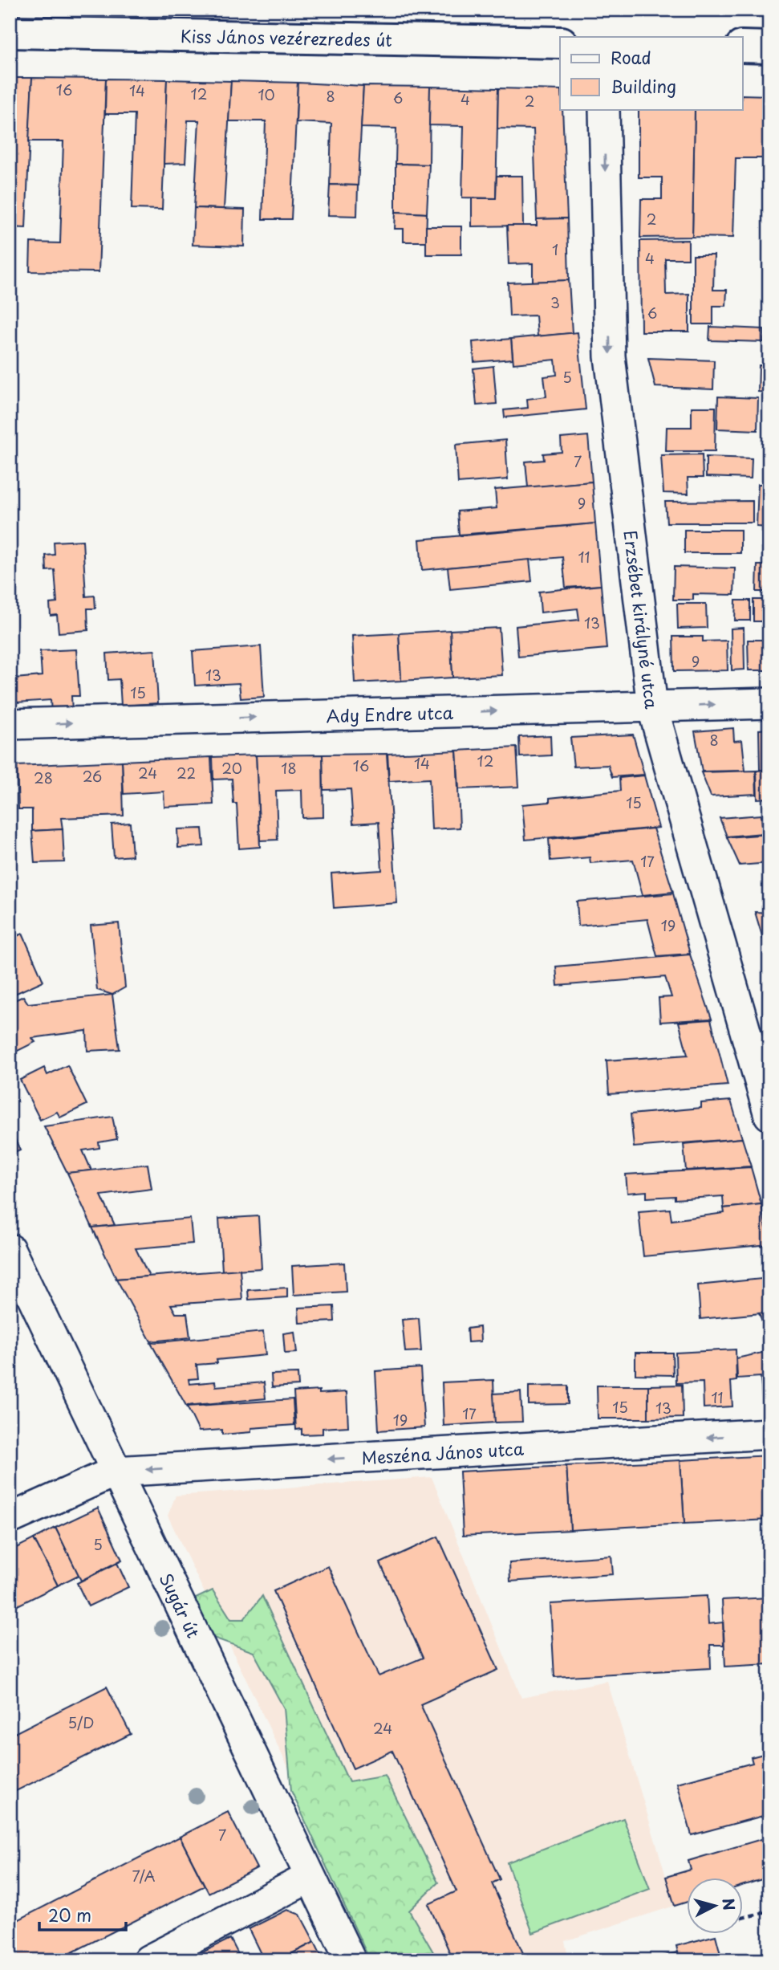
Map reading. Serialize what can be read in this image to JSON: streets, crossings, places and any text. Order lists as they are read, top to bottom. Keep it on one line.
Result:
{"streets":{"main road":["Kiss János vezérezredes út"],"street":["Erzsébet királyné utca","Ady Endre utca","Meszéna János utca","Sugár út"]},"crossings":[["Erzsébet királyné utca","Ady Endre utca"],["Meszéna János utca","Sugár út"]],"one_way":["Erzsébet királyné utca","Ady Endre utca","Meszéna János utca"],"house_numbers":["16","14","12","10","8","6","4","2","2","1","4","3","6","5","7","9","11","13","9","13","15","8","12","14","16","20","18","24","22","26","28","15","17","19","11","15","13","17","19","5","5/D","24","7","7/A"],"legend":["Road","Building"],"scale_bar":"20 m","north":"right"}
